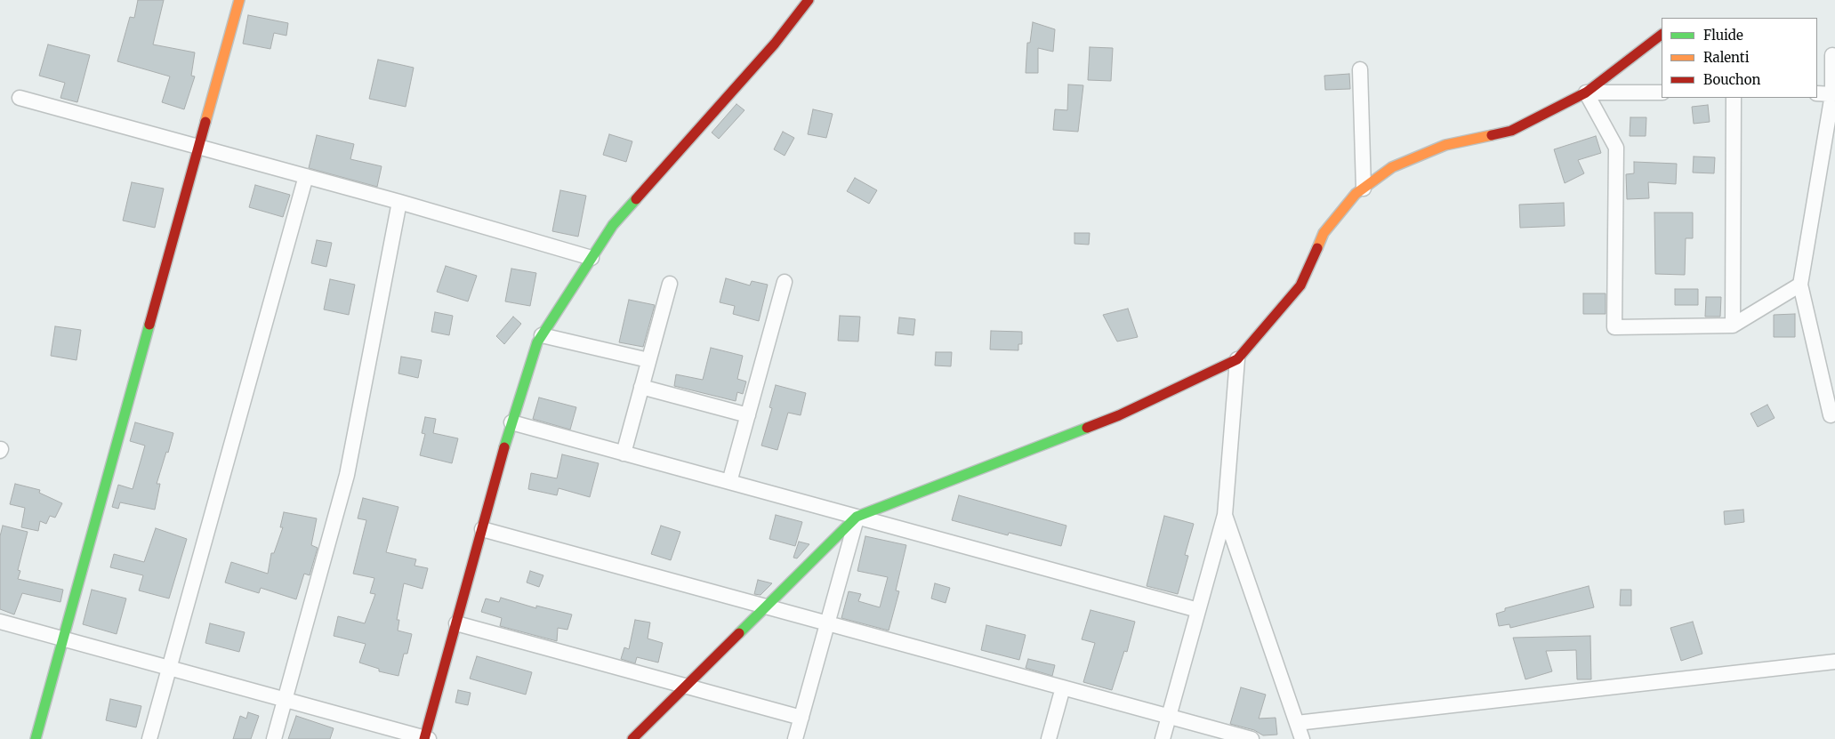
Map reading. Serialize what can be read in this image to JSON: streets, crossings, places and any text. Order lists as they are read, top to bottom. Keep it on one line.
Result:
{"legend":["Fluide","Ralenti","Bouchon"]}
